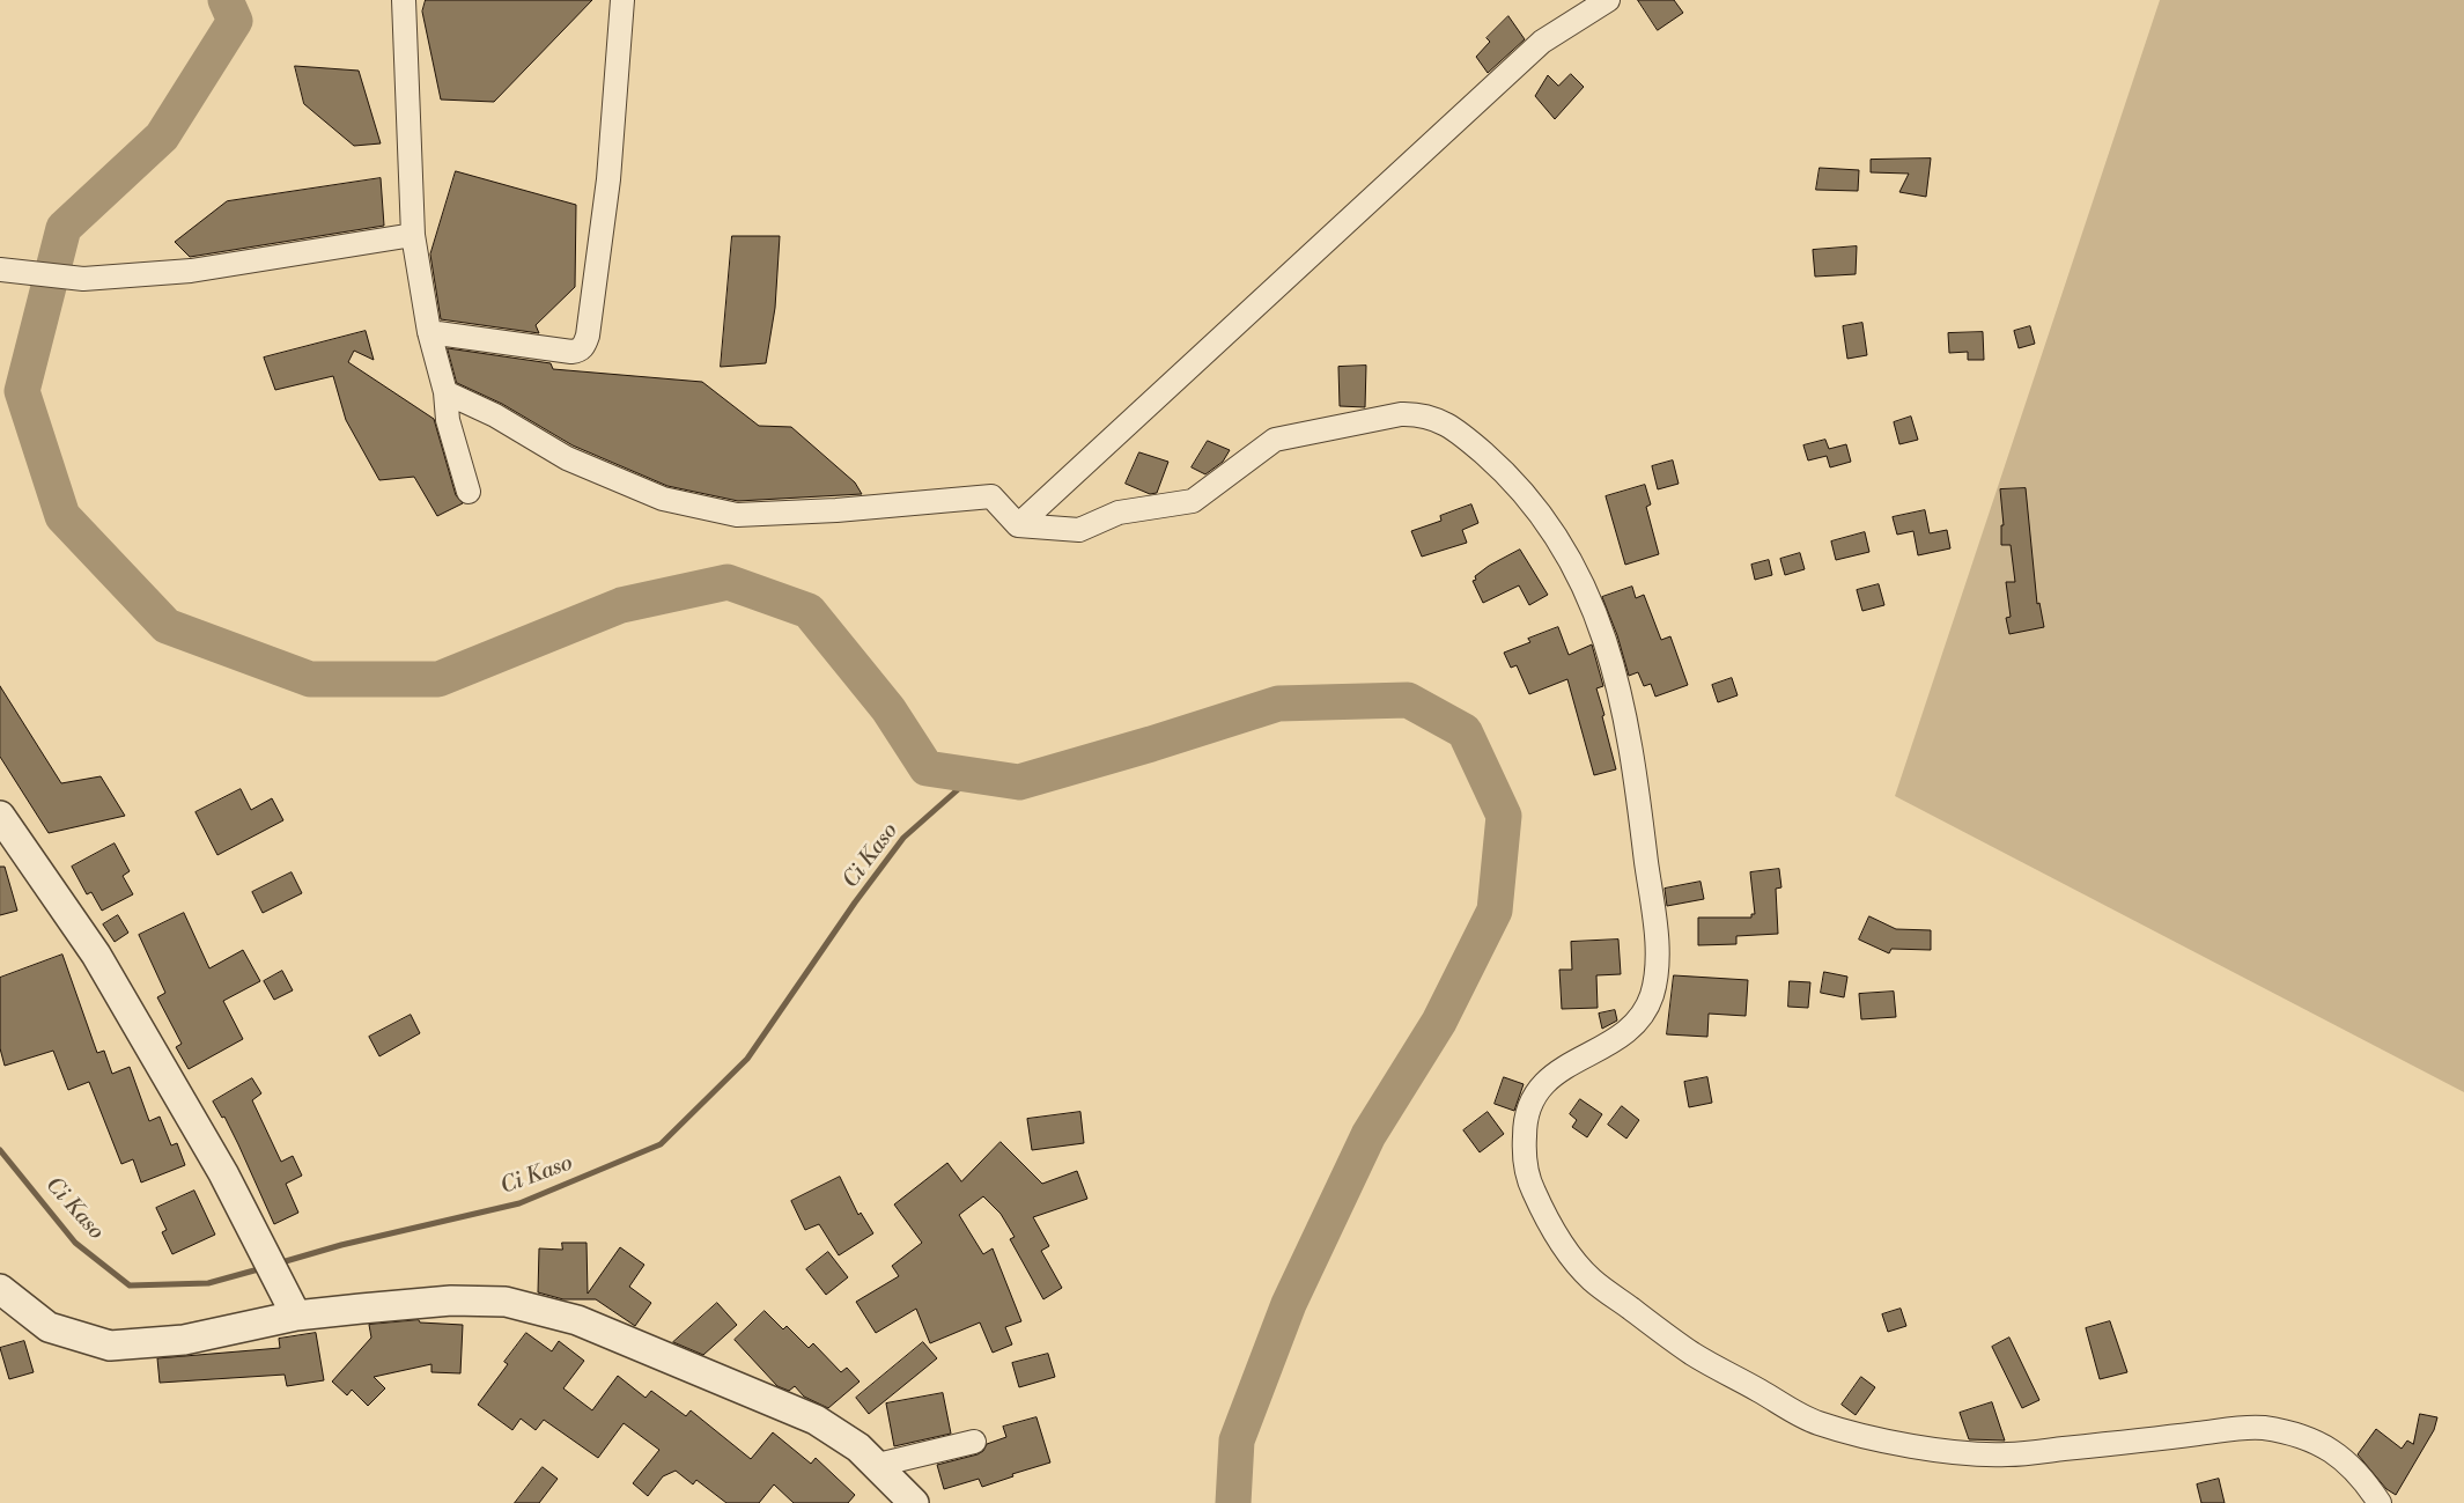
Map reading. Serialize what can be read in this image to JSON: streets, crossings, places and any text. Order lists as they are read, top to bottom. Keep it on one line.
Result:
{"water":["Ci Kaso"]}
